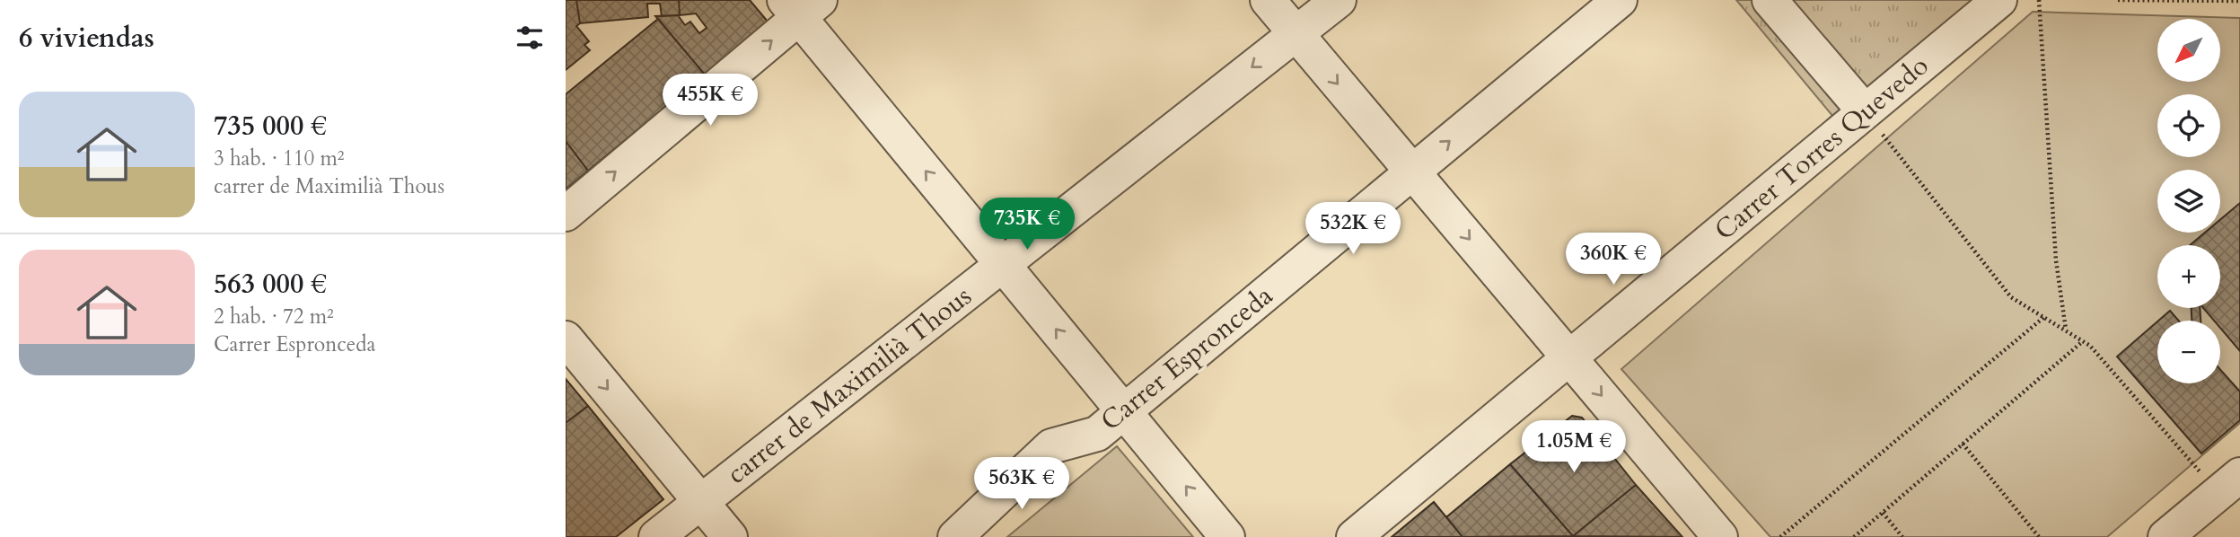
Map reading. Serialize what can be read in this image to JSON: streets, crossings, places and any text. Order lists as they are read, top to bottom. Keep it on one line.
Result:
{"streets":{"street":["Carrer Torres Quevedo","Carrer Espronceda","carrer de Maximilià Thous"]},"one_way":["carrer de Maximilià Thous"],"north":"bottom left","page":{"heading":"6 viviendas","map_buttons":["+","−"],"price":["455K €","735K €","532K €","360K €","1.05M €","563K €"],"list":[{"name":"735 000 €","note":"3 hab. · 110 m² · carrer de Maximilià Thous"},{"name":"563 000 €","note":"2 hab. · 72 m² · Carrer Espronceda"}]}}
